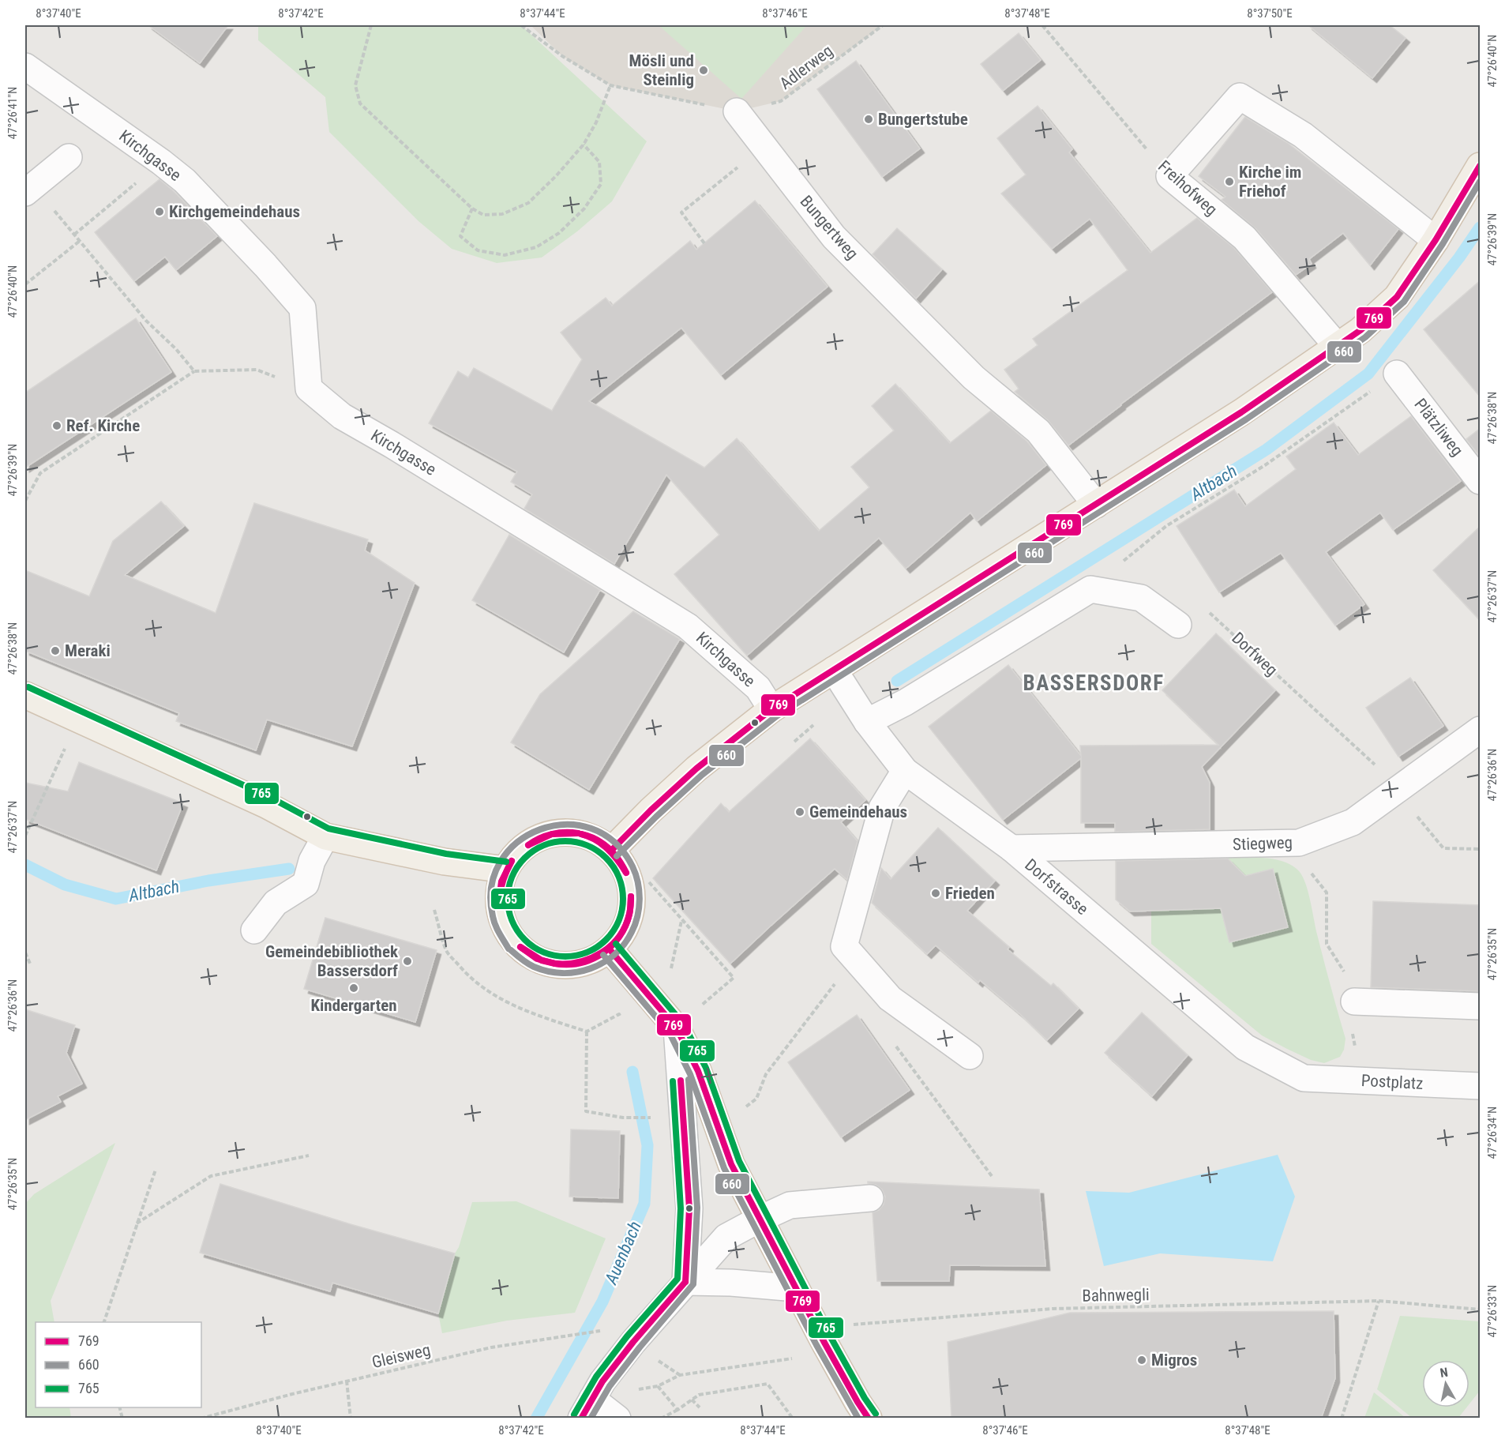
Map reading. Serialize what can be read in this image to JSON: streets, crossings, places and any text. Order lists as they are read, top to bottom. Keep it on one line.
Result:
{"streets":{"street":["Kirchgasse","Freihofweg","Bungertweg","Plätzliweg","Stiegweg","Dorfstrasse","Postplatz"],"path":["Adlerweg","Dorfweg","Bahnwegli","Gleisweg"]},"crossings":[["Adlerweg","Bungertweg"],["Dorfweg","Stiegweg"],["Stiegweg","Dorfstrasse"],["Dorfstrasse","Postplatz"]],"districts":["BASSERSDORF"],"water":["Altbach","Auenbach"],"places":["Mösli und Steinlig","Bungertstube","Kirche im Friehof","Kirchgemeindehaus","Ref. Kirche","Meraki","Gemeindehaus","Frieden","Gemeindebibliothek Bassersdorf","Kindergarten","Migros"],"lines":["transit line 769","transit line 660","transit line 765"],"legend":["769","660","765"],"north":"top","coordinates":["8°37'40\"E","8°37'42\"E","8°37'44\"E","8°37'46\"E","8°37'48\"E","8°37'50\"E","47°26'40\"N","47°26'41\"N","47°26'39\"N","47°26'38\"N","47°26'37\"N","47°26'36\"N","47°26'35\"N","47°26'34\"N","47°26'33\"N"]}
